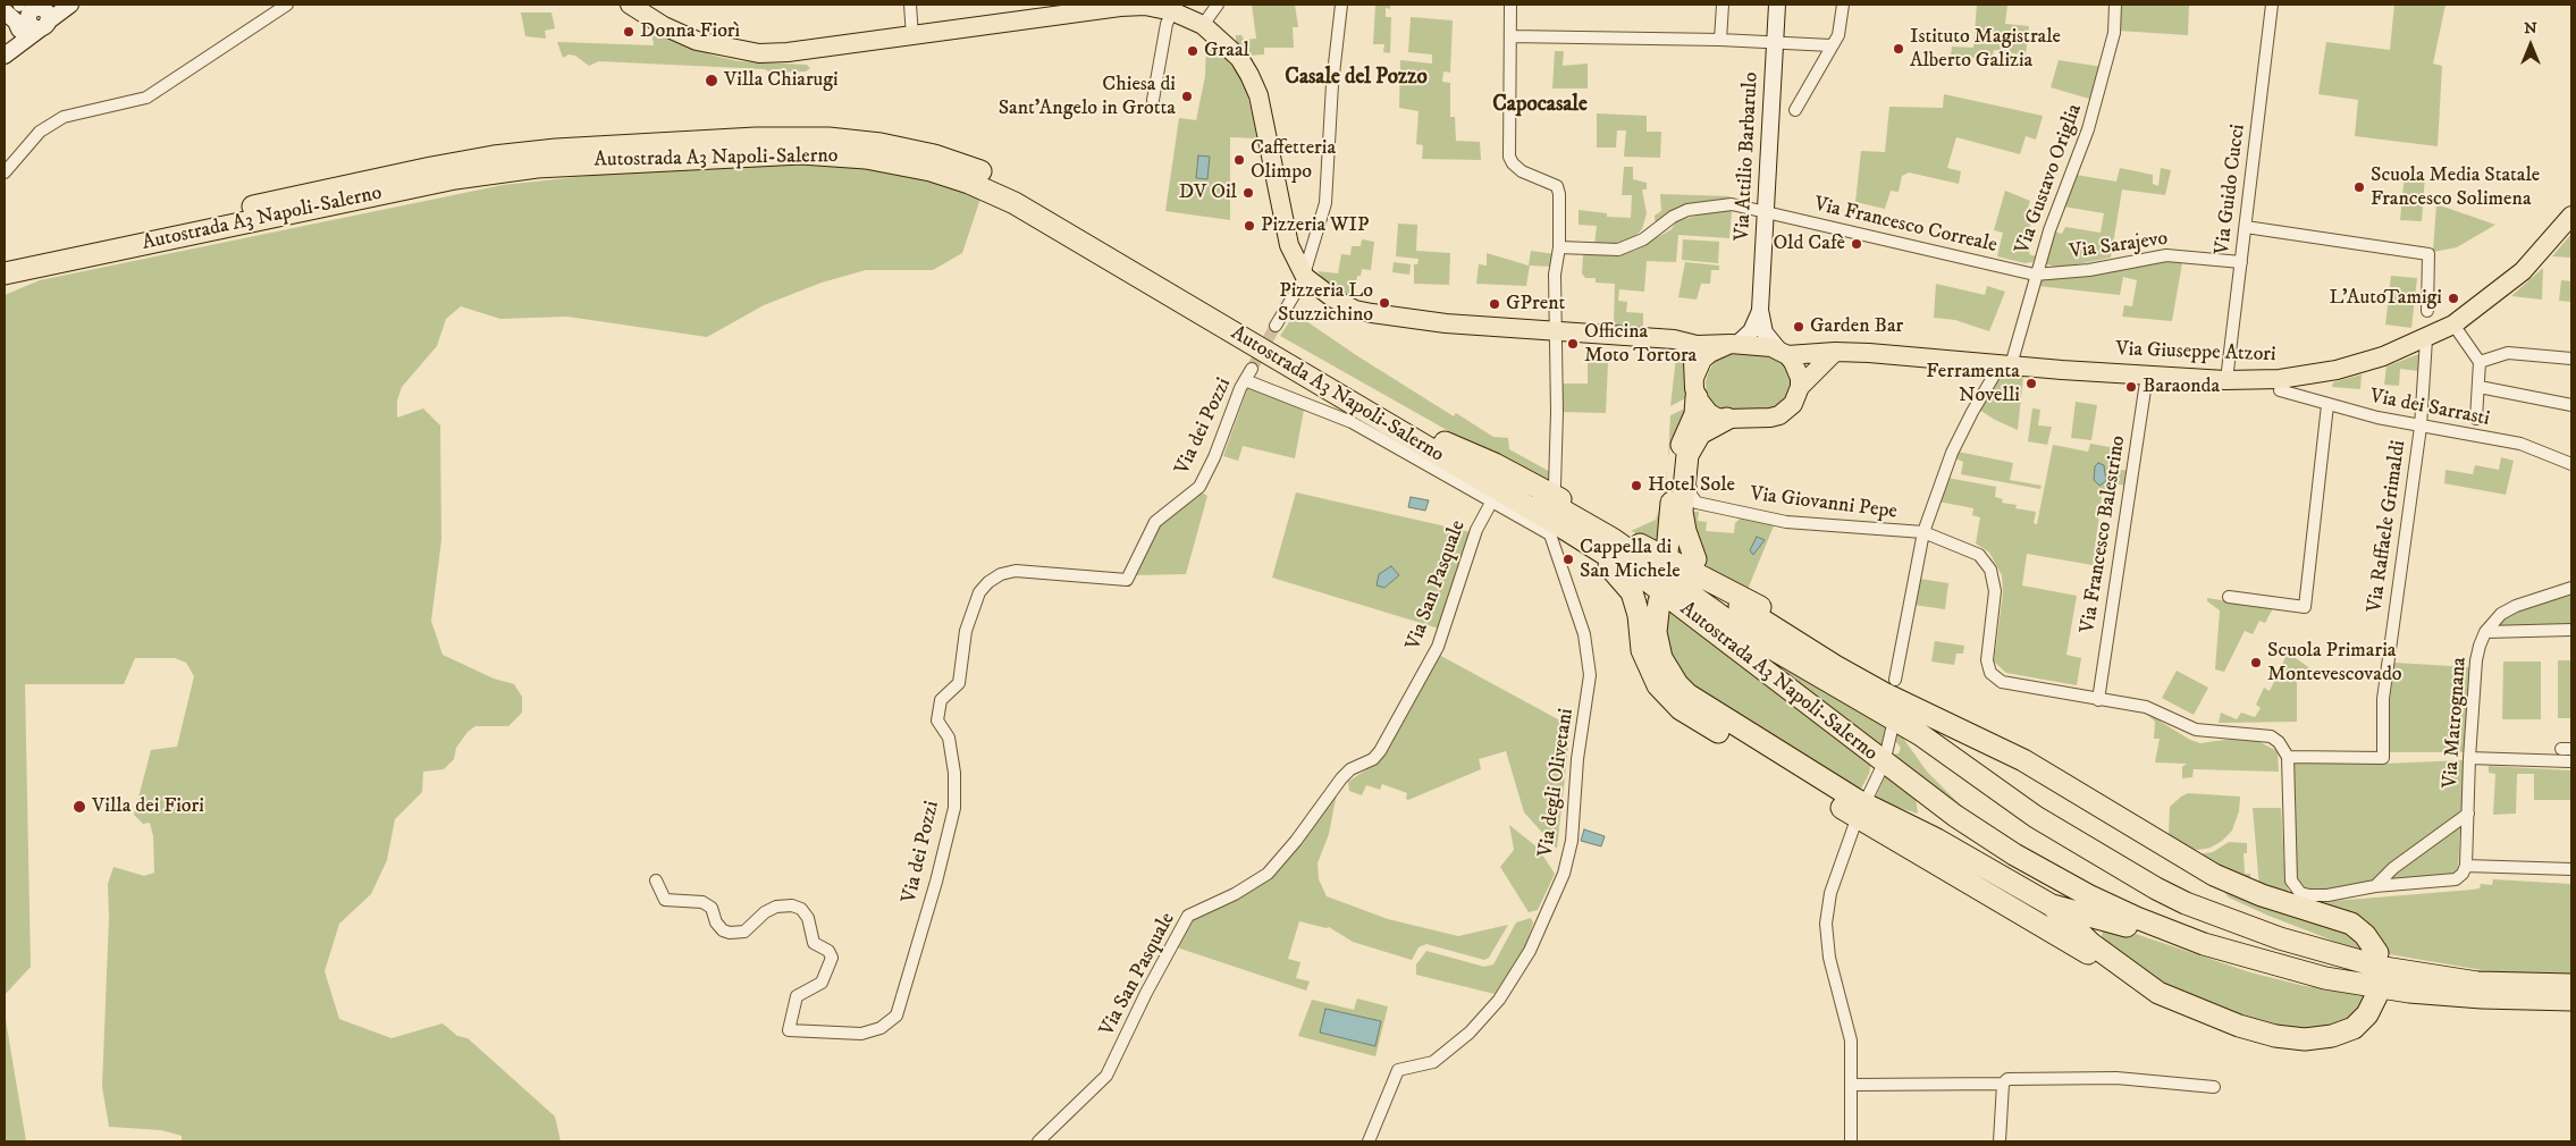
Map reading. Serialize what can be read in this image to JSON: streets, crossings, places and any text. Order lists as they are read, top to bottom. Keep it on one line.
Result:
{"streets":{"highway":["Autostrada A3 Napoli-Salerno"],"main road":["Via Giuseppe Atzori"],"street":["Via Attilio Barbarulo","Via Gustavo Origlia","Via Guido Cucci","Via Francesco Correale","Via Sarajevo","Via dei Sarrasti","Via dei Pozzi","Via Giovanni Pepe","Via Raffaele Grimaldi","Via Francesco Balestrino","Via San Pasquale","Via Matrognana","Via degli Olivetani"]},"crossings":[["Via Attilio Barbarulo","Via Francesco Correale"],["Via Attilio Barbarulo","Via Giuseppe Atzori"],["Autostrada A3 Napoli-Salerno","Via degli Olivetani"],["Via Gustavo Origlia","Via Francesco Correale"],["Via Gustavo Origlia","Via Sarajevo"],["Via Gustavo Origlia","Via Giuseppe Atzori"],["Via Gustavo Origlia","Via Giovanni Pepe"],["Via Guido Cucci","Via Sarajevo"],["Via Guido Cucci","Via Giuseppe Atzori"],["Via Francesco Correale","Via Sarajevo"],["Via Giuseppe Atzori","Via Raffaele Grimaldi"],["Via Giuseppe Atzori","Via Francesco Balestrino"],["Via dei Sarrasti","Via Raffaele Grimaldi"]],"districts":["Casale del Pozzo","Capocasale"],"places":["Donna Fiorì","Istituto Magistrale Alberto Galizia","Graal","Villa Chiarugi","Chiesa di Sant'Angelo in Grotta","Caffetteria Olimpo","Scuola Media Statale Francesco Solimena","DV Oil","Pizzeria WIP","Old Cafè","L'AutoTamigi","Pizzeria Lo Stuzzichino","GPrent","Garden Bar","Officina Moto Tortora","Ferramenta Novelli","Baraonda","Hotel Sole","Cappella di San Michele","Scuola Primaria Montevescovado","Villa dei Fiori"],"north":"top"}
